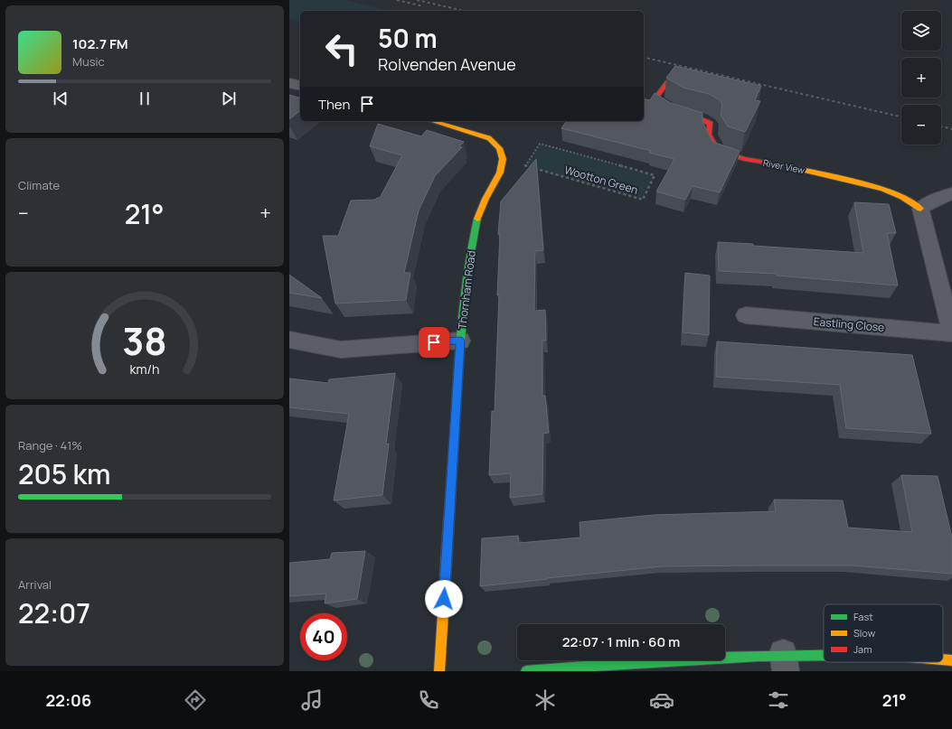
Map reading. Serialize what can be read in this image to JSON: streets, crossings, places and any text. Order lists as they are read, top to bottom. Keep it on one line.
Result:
{"streets":{"street":["River View","Thornham Road","Eastling Close"],"path":["Wootton Green"]},"crossings":[["River View","Eastling Close"]],"legend":["Fast","Slow","Jam"],"page":{"map_buttons":["+","−"],"turn":["50 m","Rolvenden Avenue"],"song":["102.7 FM","Music"],"then":"Then","tile":["Climate",["Range · 41%","205 km"],["Arrival","22:07"]],"heat":["−","21°","+"],"limit":"40","trip":"22:07 · 1 min · 60 m","tabs":["22:06","21°"],"gauge":["38","km/h"]}}
